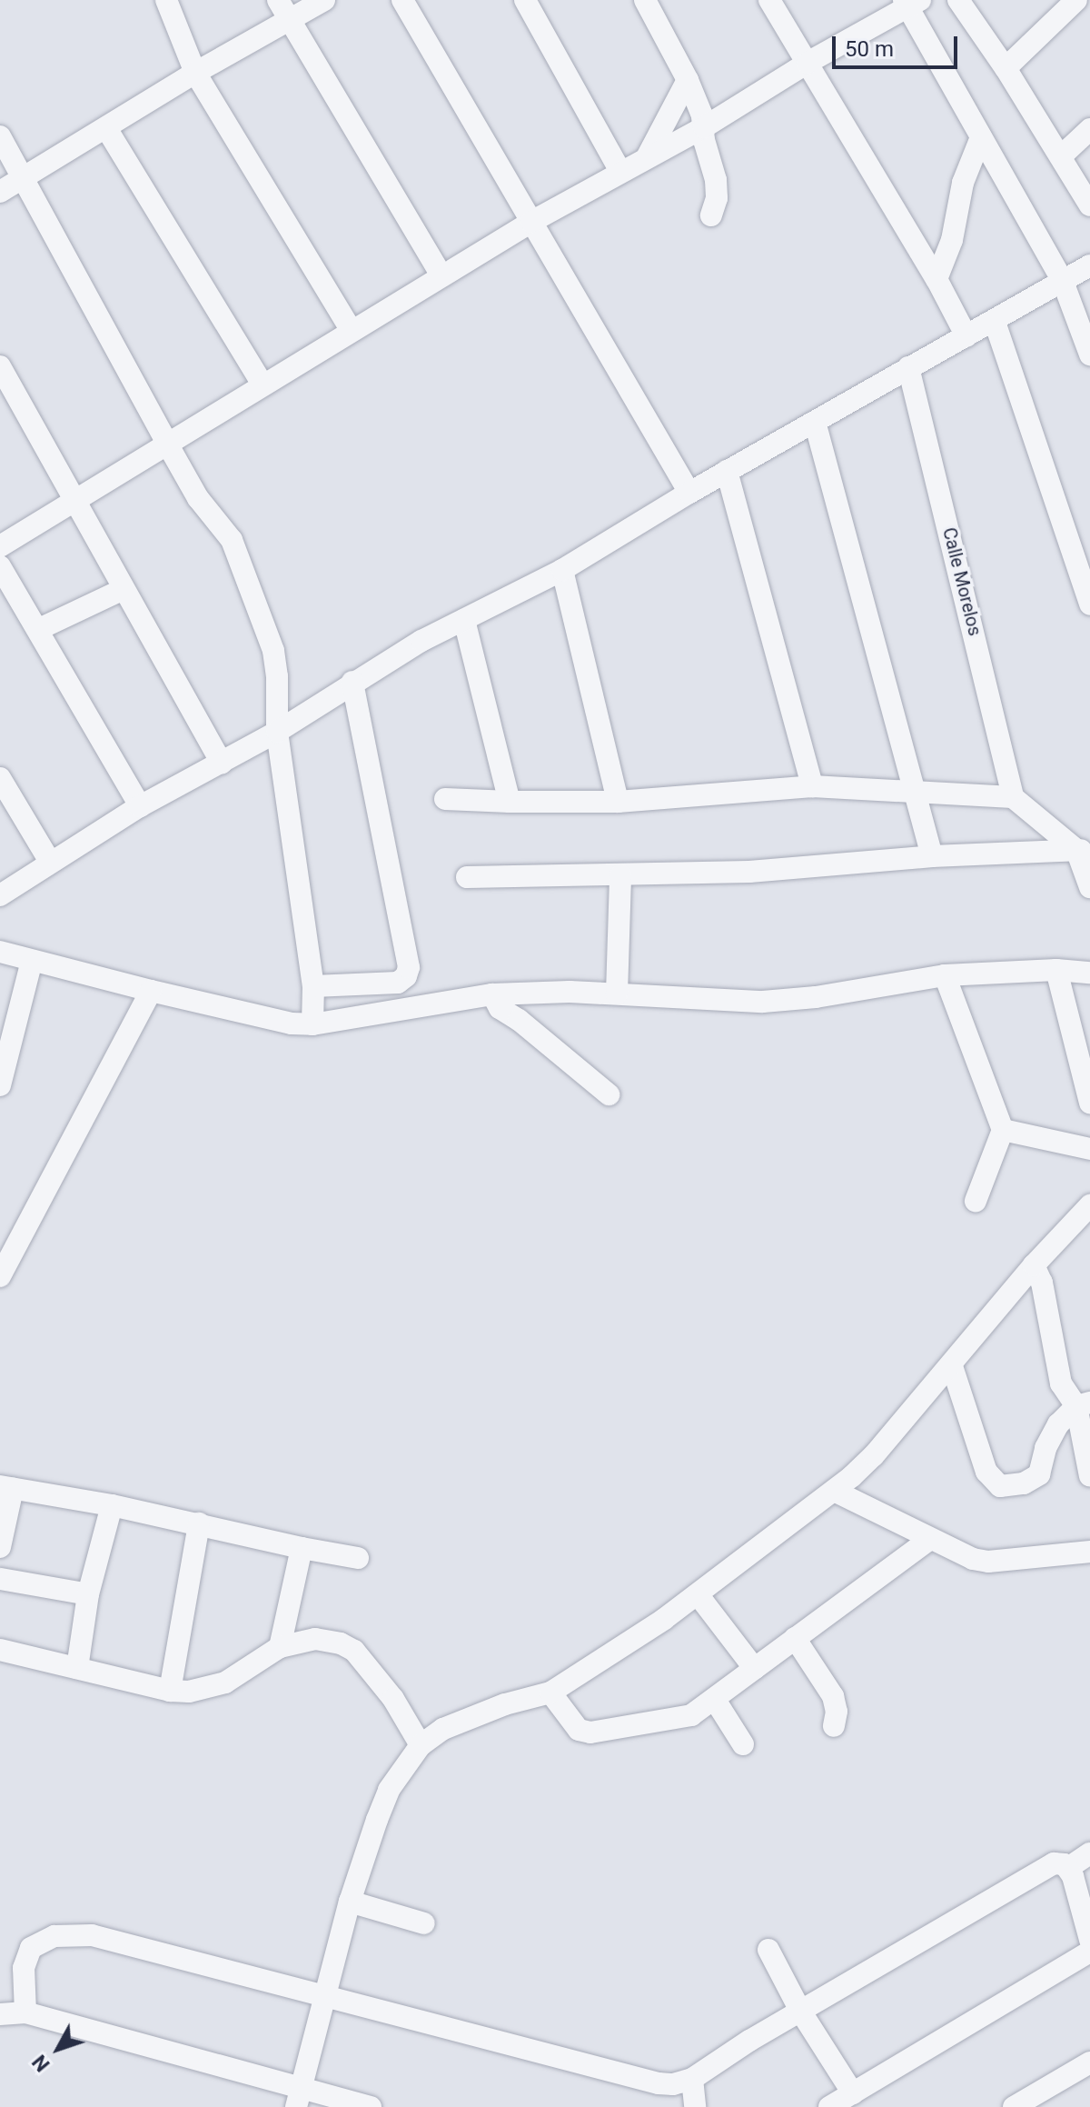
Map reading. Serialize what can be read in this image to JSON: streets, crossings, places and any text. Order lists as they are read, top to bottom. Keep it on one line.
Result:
{"streets":{"street":["Calle Morelos"]},"scale_bar":"50 m","north":"bottom left"}
